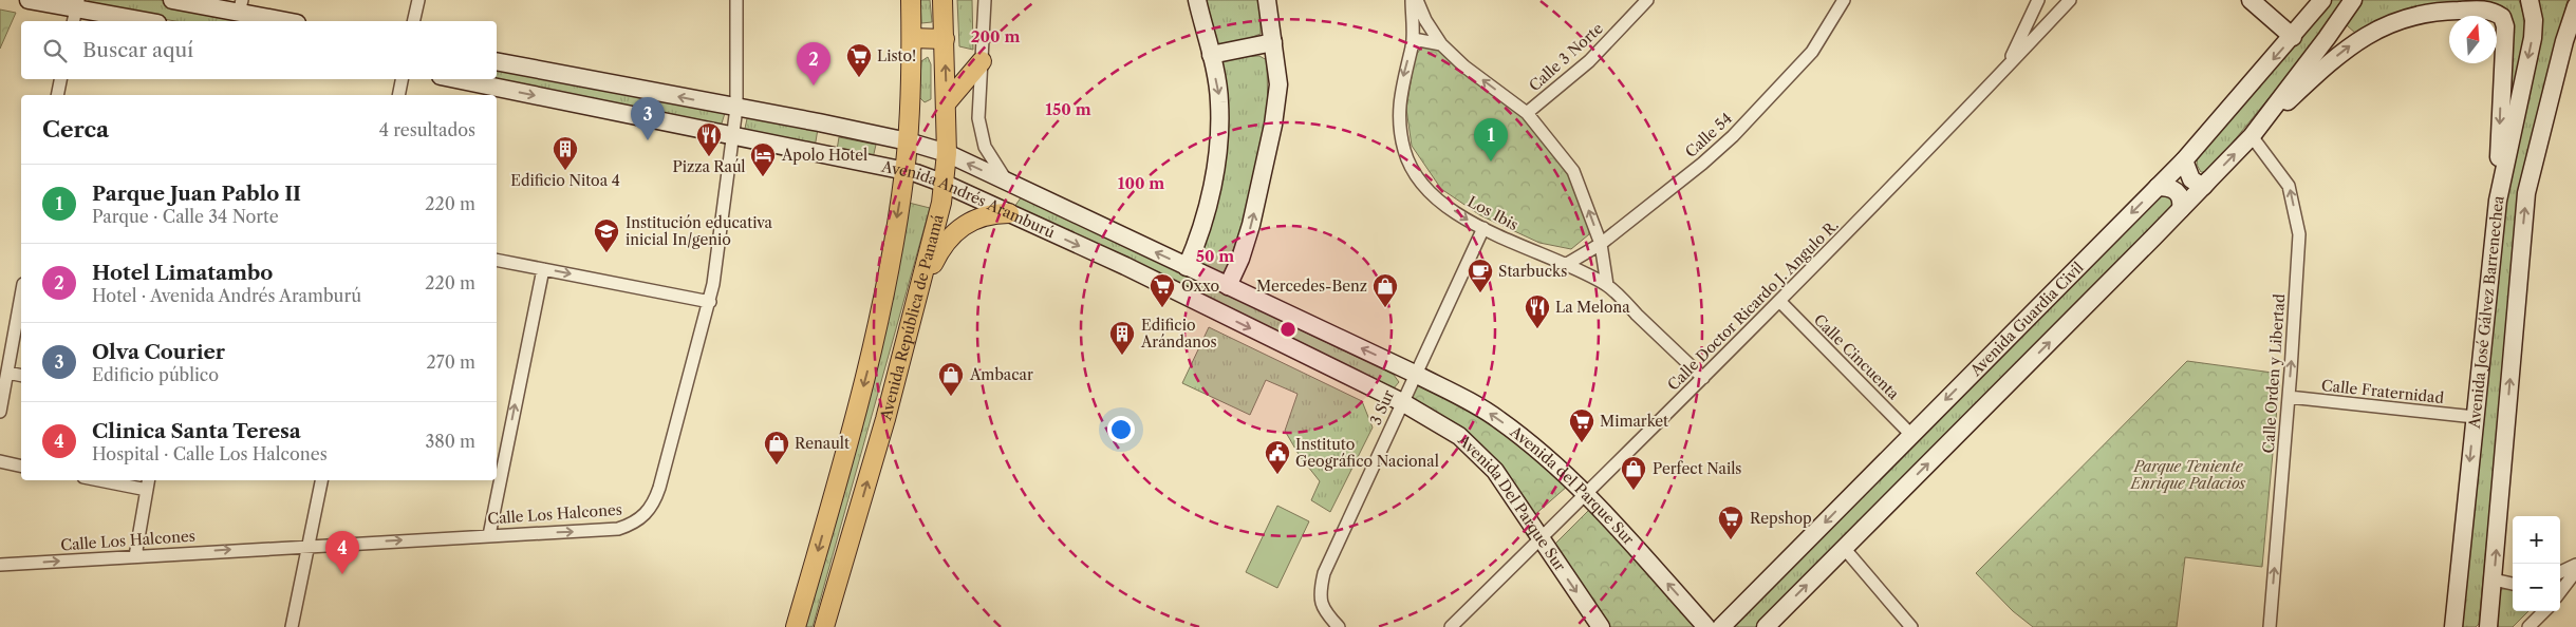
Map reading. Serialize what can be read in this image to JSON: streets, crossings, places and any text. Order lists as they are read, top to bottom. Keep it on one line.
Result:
{"streets":{"main road":["Avenida Andrés Aramburú","Avenida José Gálvez Barrenechea","Avenida República de Panamá","Avenida Guardia Civil","Avenida del Parque Sur","Avenida Del Parque Sur"],"street":["Calle 3 Norte","Calle 54","Los Ibis","Calle Doctor Ricardo J. Angulo R.","Calle Cincuenta","Calle Orden y Libertad","Calle Fraternidad","3 Sur","Calle Los Halcones"]},"crossings":[["Calle 54","Los Ibis"],["Avenida Andrés Aramburú","Avenida República de Panamá"],["Avenida Andrés Aramburú","3 Sur"],["Avenida Andrés Aramburú","Avenida del Parque Sur"],["Avenida Andrés Aramburú","Avenida Del Parque Sur"],["Avenida Andrés Aramburú","Calle Los Halcones"],["Los Ibis","Calle Doctor Ricardo J. Angulo R."],["Los Ibis","3 Sur"],["Calle Doctor Ricardo J. Angulo R.","Calle Cincuenta"],["Calle Doctor Ricardo J. Angulo R.","Avenida del Parque Sur"],["Calle Doctor Ricardo J. Angulo R.","Avenida Del Parque Sur"],["Avenida José Gálvez Barrenechea","Calle Fraternidad"],["Avenida Guardia Civil","Calle Cincuenta"],["Calle Orden y Libertad","Calle Fraternidad"],["3 Sur","Avenida del Parque Sur"],["3 Sur","Avenida Del Parque Sur"]],"one_way":["Los Ibis","Calle Orden y Libertad","Avenida del Parque Sur","Calle Los Halcones"],"parks":["Parque Teniente Enrique Palacios"],"places":{"supermarket":["Listo!","Oxxo","Mimarket","Repshop"],"restaurant":["Pizza Raúl","La Melona"],"building":["Edificio Nitoa 4","Edificio Arándanos"],"hotel":["Apolo Hotel"],"school or university":["Institución educativa inicial In/genio"],"cafe":["Starbucks"],"shop":["Mercedes-Benz","Ambacar","Renault","Perfect Nails"],"public building":["Instituto Geográfico Nacional"]},"north":"top","page":{"search":"Buscar aquí","pins":["2","3","1","4"],"heading":["Cerca","4 resultados"],"list":[{"mark":"1","name":"Parque Juan Pablo II","note":"Parque · Calle 34 Norte","value":"220 m"},{"mark":"2","name":"Hotel Limatambo","note":"Hotel · Avenida Andrés Aramburú","value":"220 m"},{"mark":"3","name":"Olva Courier","note":"Edificio público","value":"270 m"},{"mark":"4","name":"Clinica Santa Teresa","note":"Hospital · Calle Los Halcones","value":"380 m"}],"map_buttons":["+","−"]},"rings":["200 m","150 m","100 m","50 m"]}
